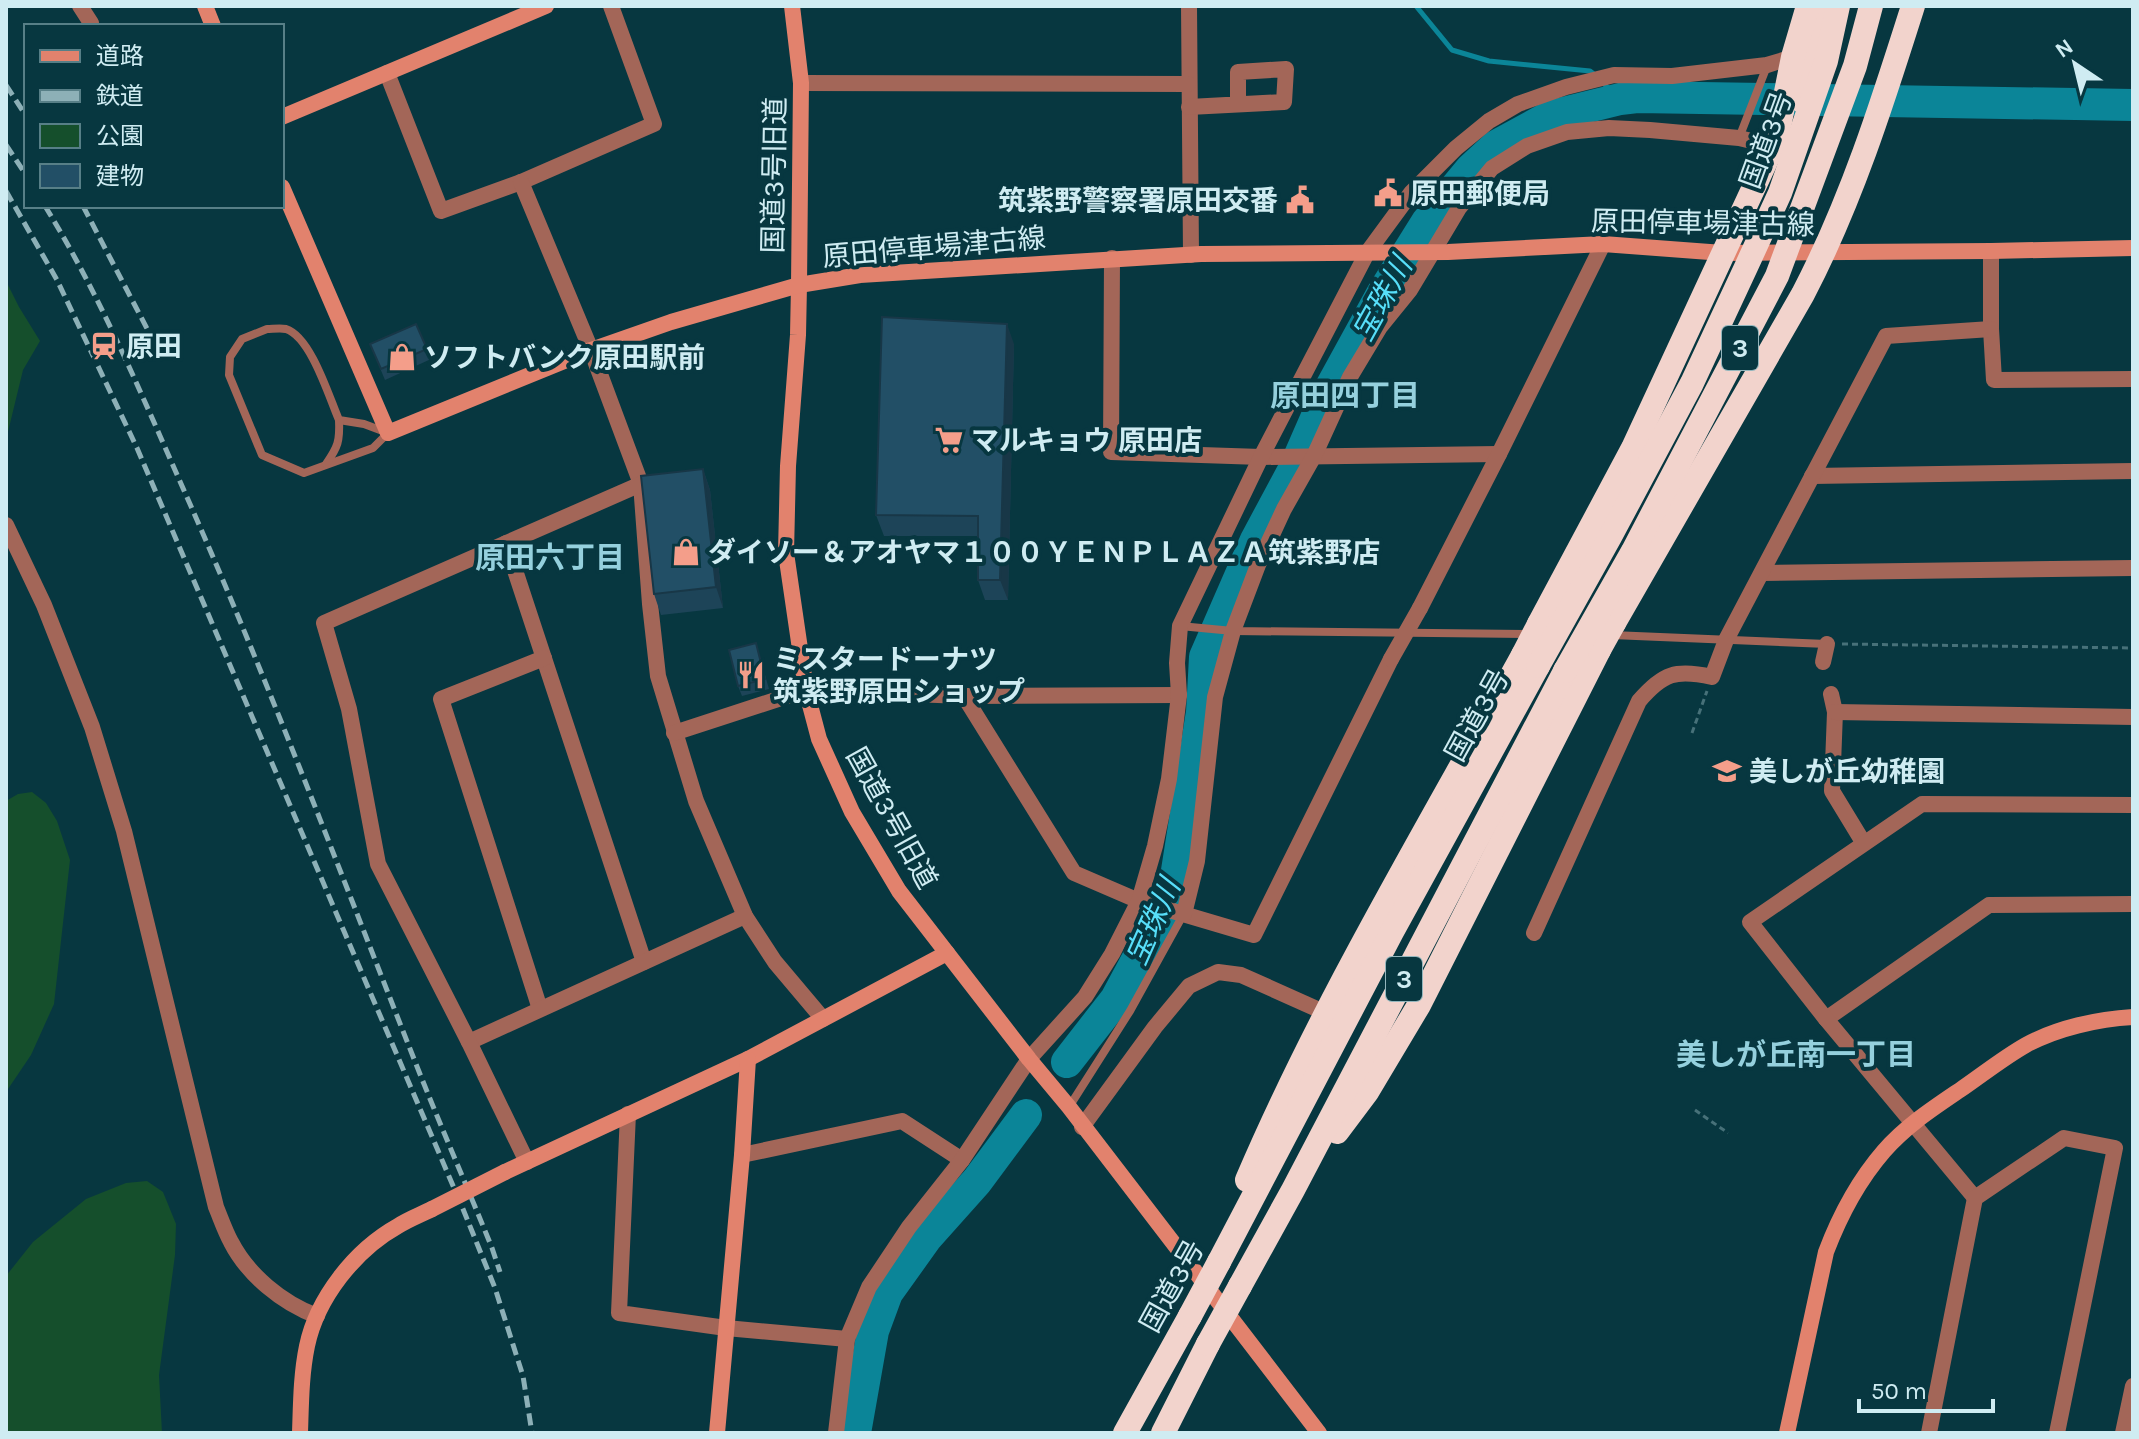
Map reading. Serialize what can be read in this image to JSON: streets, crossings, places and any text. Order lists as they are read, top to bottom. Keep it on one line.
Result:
{"streets":{"highway":["国道3号","3"],"street":["国道3号旧道","原田停車場津古線"]},"crossings":[["国道3号旧道","原田停車場津古線"]],"districts":["原田四丁目","原田六丁目","美しが丘南一丁目"],"water":["宝珠川"],"places":{"public building":["原田郵便局","筑紫野警察署原田交番"],"station":["原田"],"shop":["ソフトバンク原田駅前","ダイソー＆アオヤマ１００ＹＥＮＰＬＡＺＡ筑紫野店"],"supermarket":["マルキョウ 原田店"],"restaurant":["ミスタードーナツ 筑紫野原田ショップ"],"school or university":["美しが丘幼稚園"]},"legend":["道路","鉄道","公園","建物"],"scale_bar":"50 m","north":"top left"}
